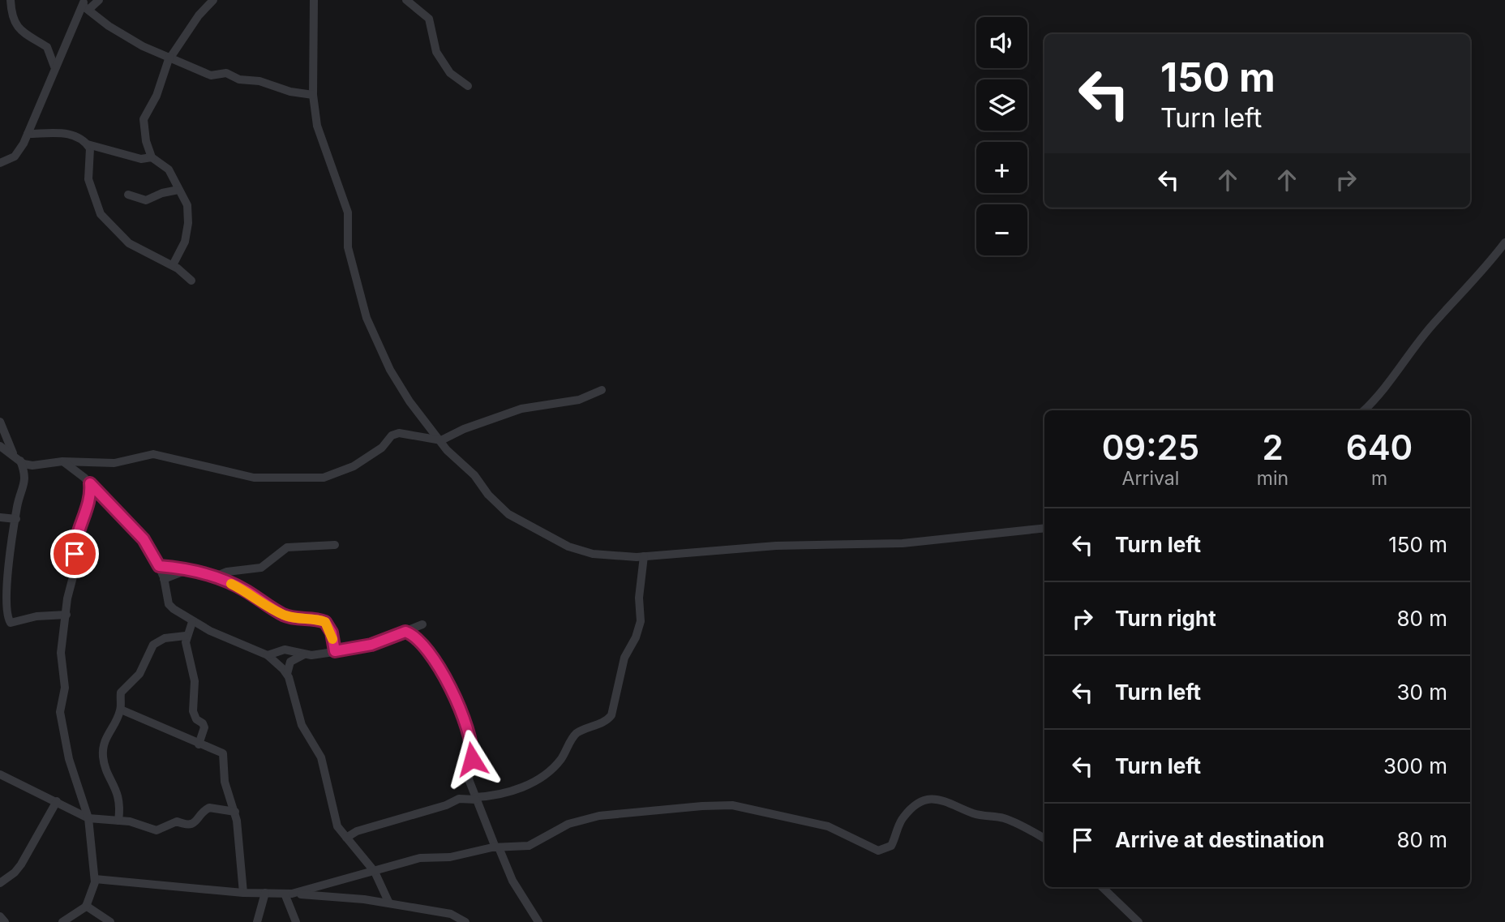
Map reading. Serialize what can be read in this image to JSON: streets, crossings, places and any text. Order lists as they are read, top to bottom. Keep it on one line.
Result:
{"page":{"map_buttons":["+","−"],"turn":["150 m","Turn left"],"eta":["09:25","Arrival","2","min","640","m"],"list":[{"name":"Turn left","value":"150 m"},{"name":"Turn right","value":"80 m"},{"name":"Turn left","value":"30 m"},{"name":"Turn left","value":"300 m"},{"name":"Arrive at destination","value":"80 m"}]}}
